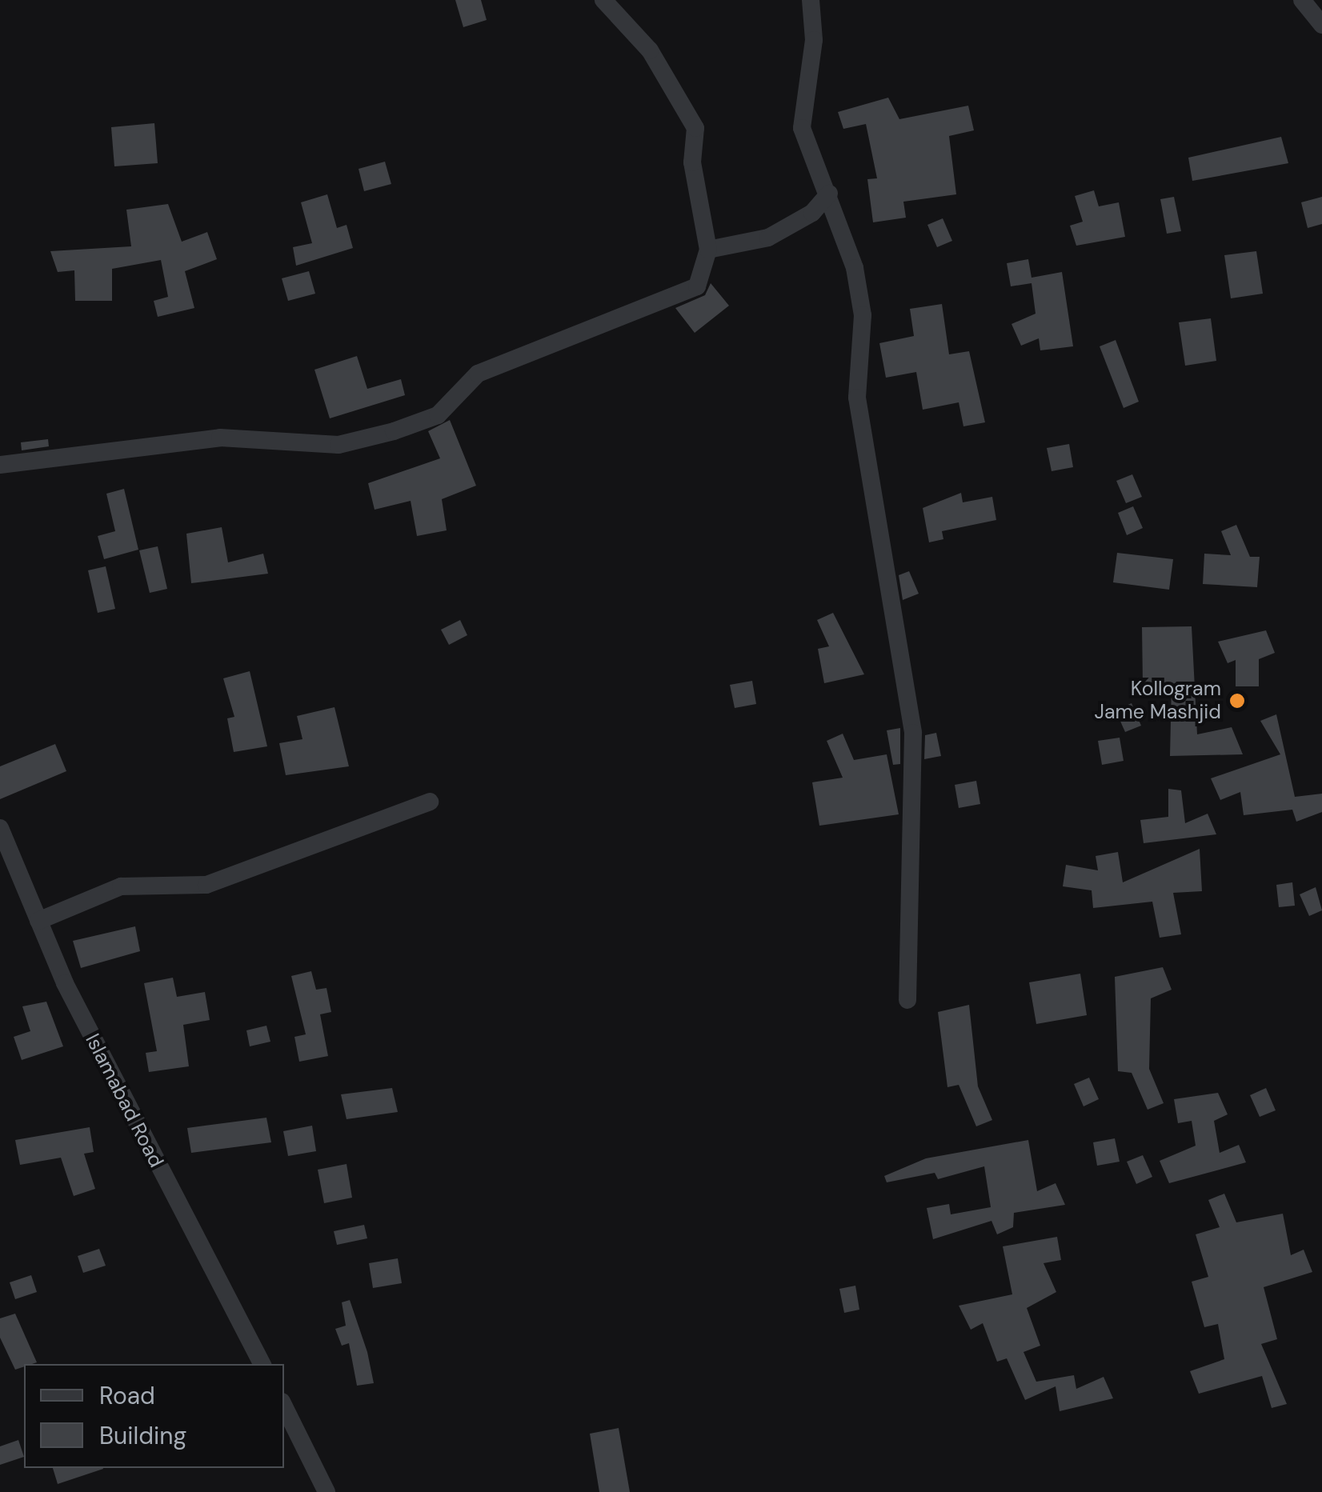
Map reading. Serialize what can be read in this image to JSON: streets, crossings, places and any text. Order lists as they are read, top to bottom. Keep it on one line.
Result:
{"streets":{"street":["Islamabad Road"]},"places":["Kollogram Jame Mashjid"],"legend":["Road","Building"]}
